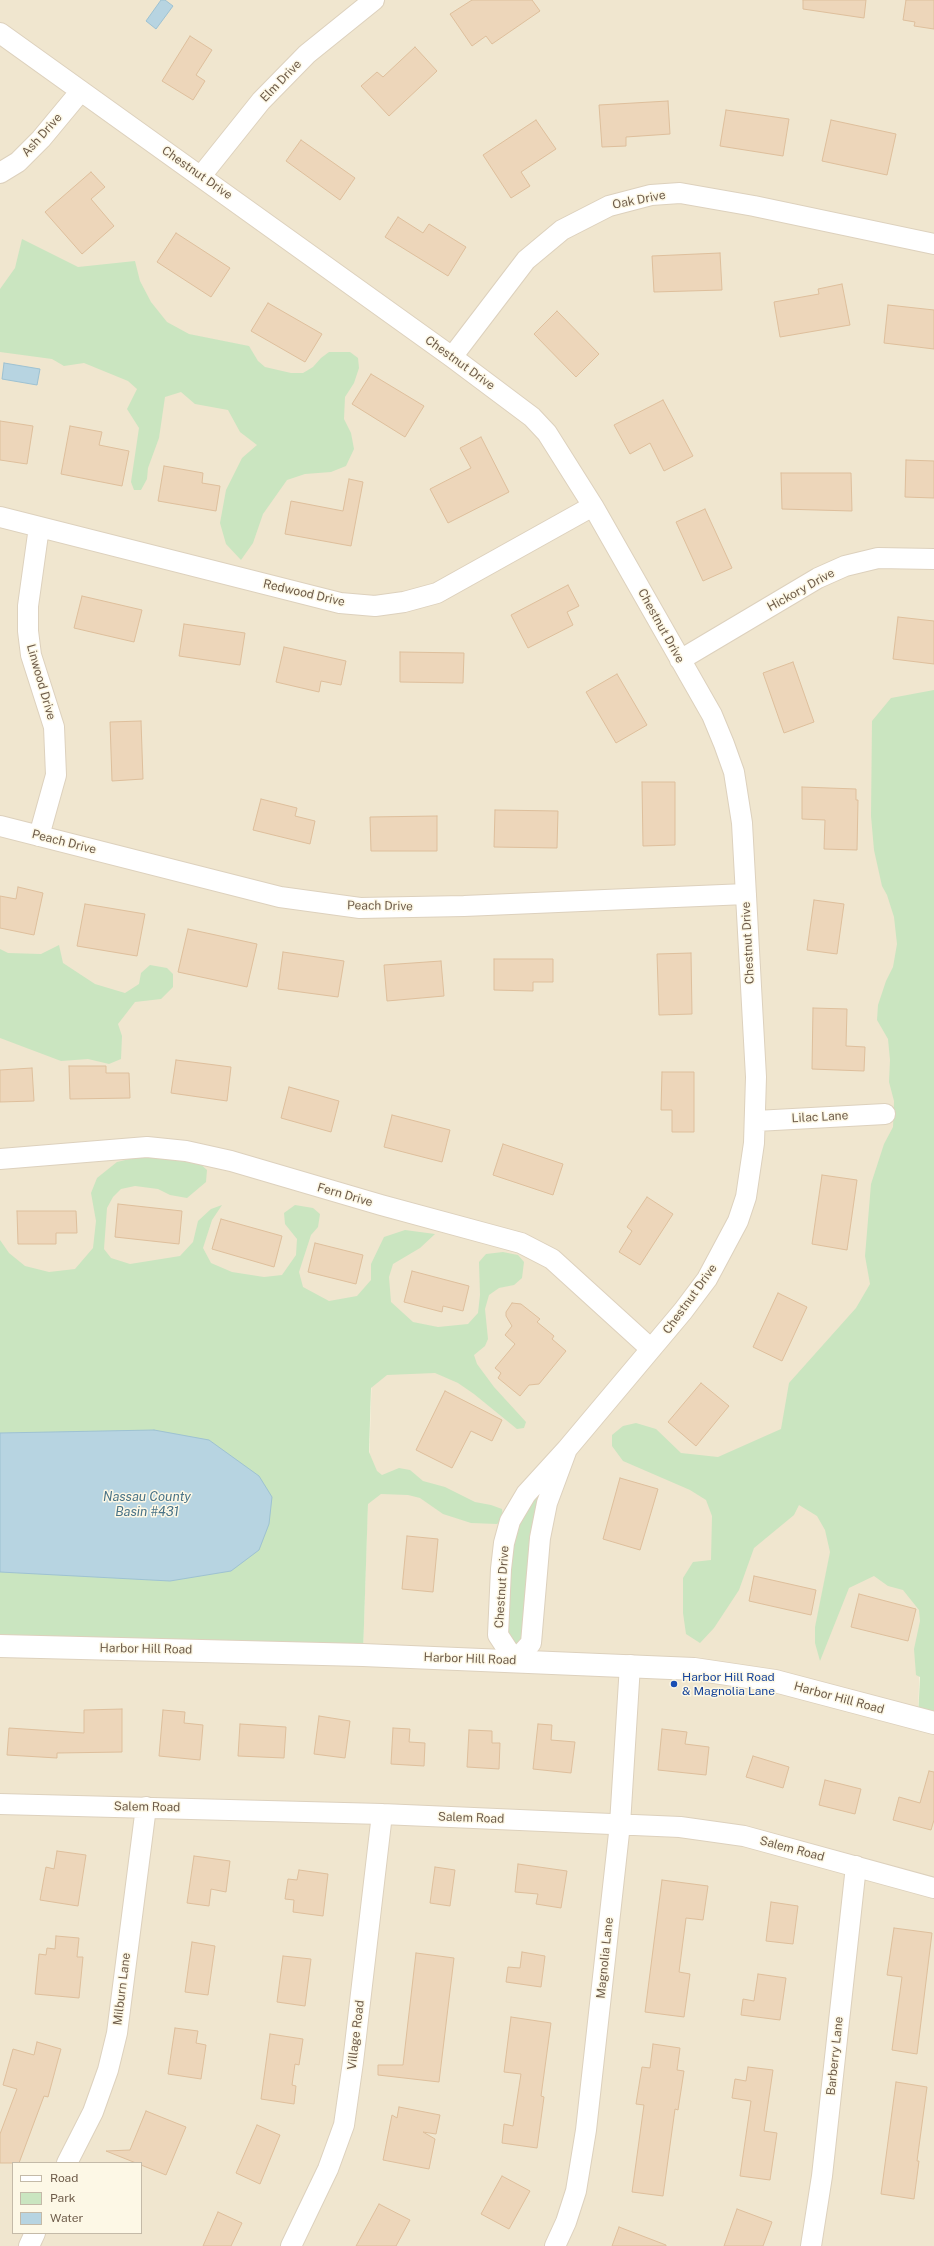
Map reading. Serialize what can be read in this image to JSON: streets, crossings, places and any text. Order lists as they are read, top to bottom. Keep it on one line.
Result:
{"streets":{"street":["Elm Drive","Ash Drive","Chestnut Drive","Oak Drive","Hickory Drive","Redwood Drive","Linwood Drive","Peach Drive","Lilac Lane","Fern Drive","Harbor Hill Road","Salem Road","Magnolia Lane","Milburn Lane","Village Road","Barberry Lane"]},"crossings":[["Elm Drive","Chestnut Drive"],["Ash Drive","Chestnut Drive"],["Chestnut Drive","Oak Drive"],["Chestnut Drive","Hickory Drive"],["Chestnut Drive","Redwood Drive"],["Chestnut Drive","Peach Drive"],["Chestnut Drive","Lilac Lane"],["Chestnut Drive","Fern Drive"],["Chestnut Drive","Harbor Hill Road"],["Redwood Drive","Linwood Drive"],["Linwood Drive","Peach Drive"],["Harbor Hill Road","Magnolia Lane"],["Salem Road","Magnolia Lane"],["Salem Road","Milburn Lane"],["Salem Road","Village Road"],["Salem Road","Barberry Lane"]],"water":["Nassau County Basin #431"],"places":["Harbor Hill Road & Magnolia Lane"],"legend":["Road","Park","Water"]}
